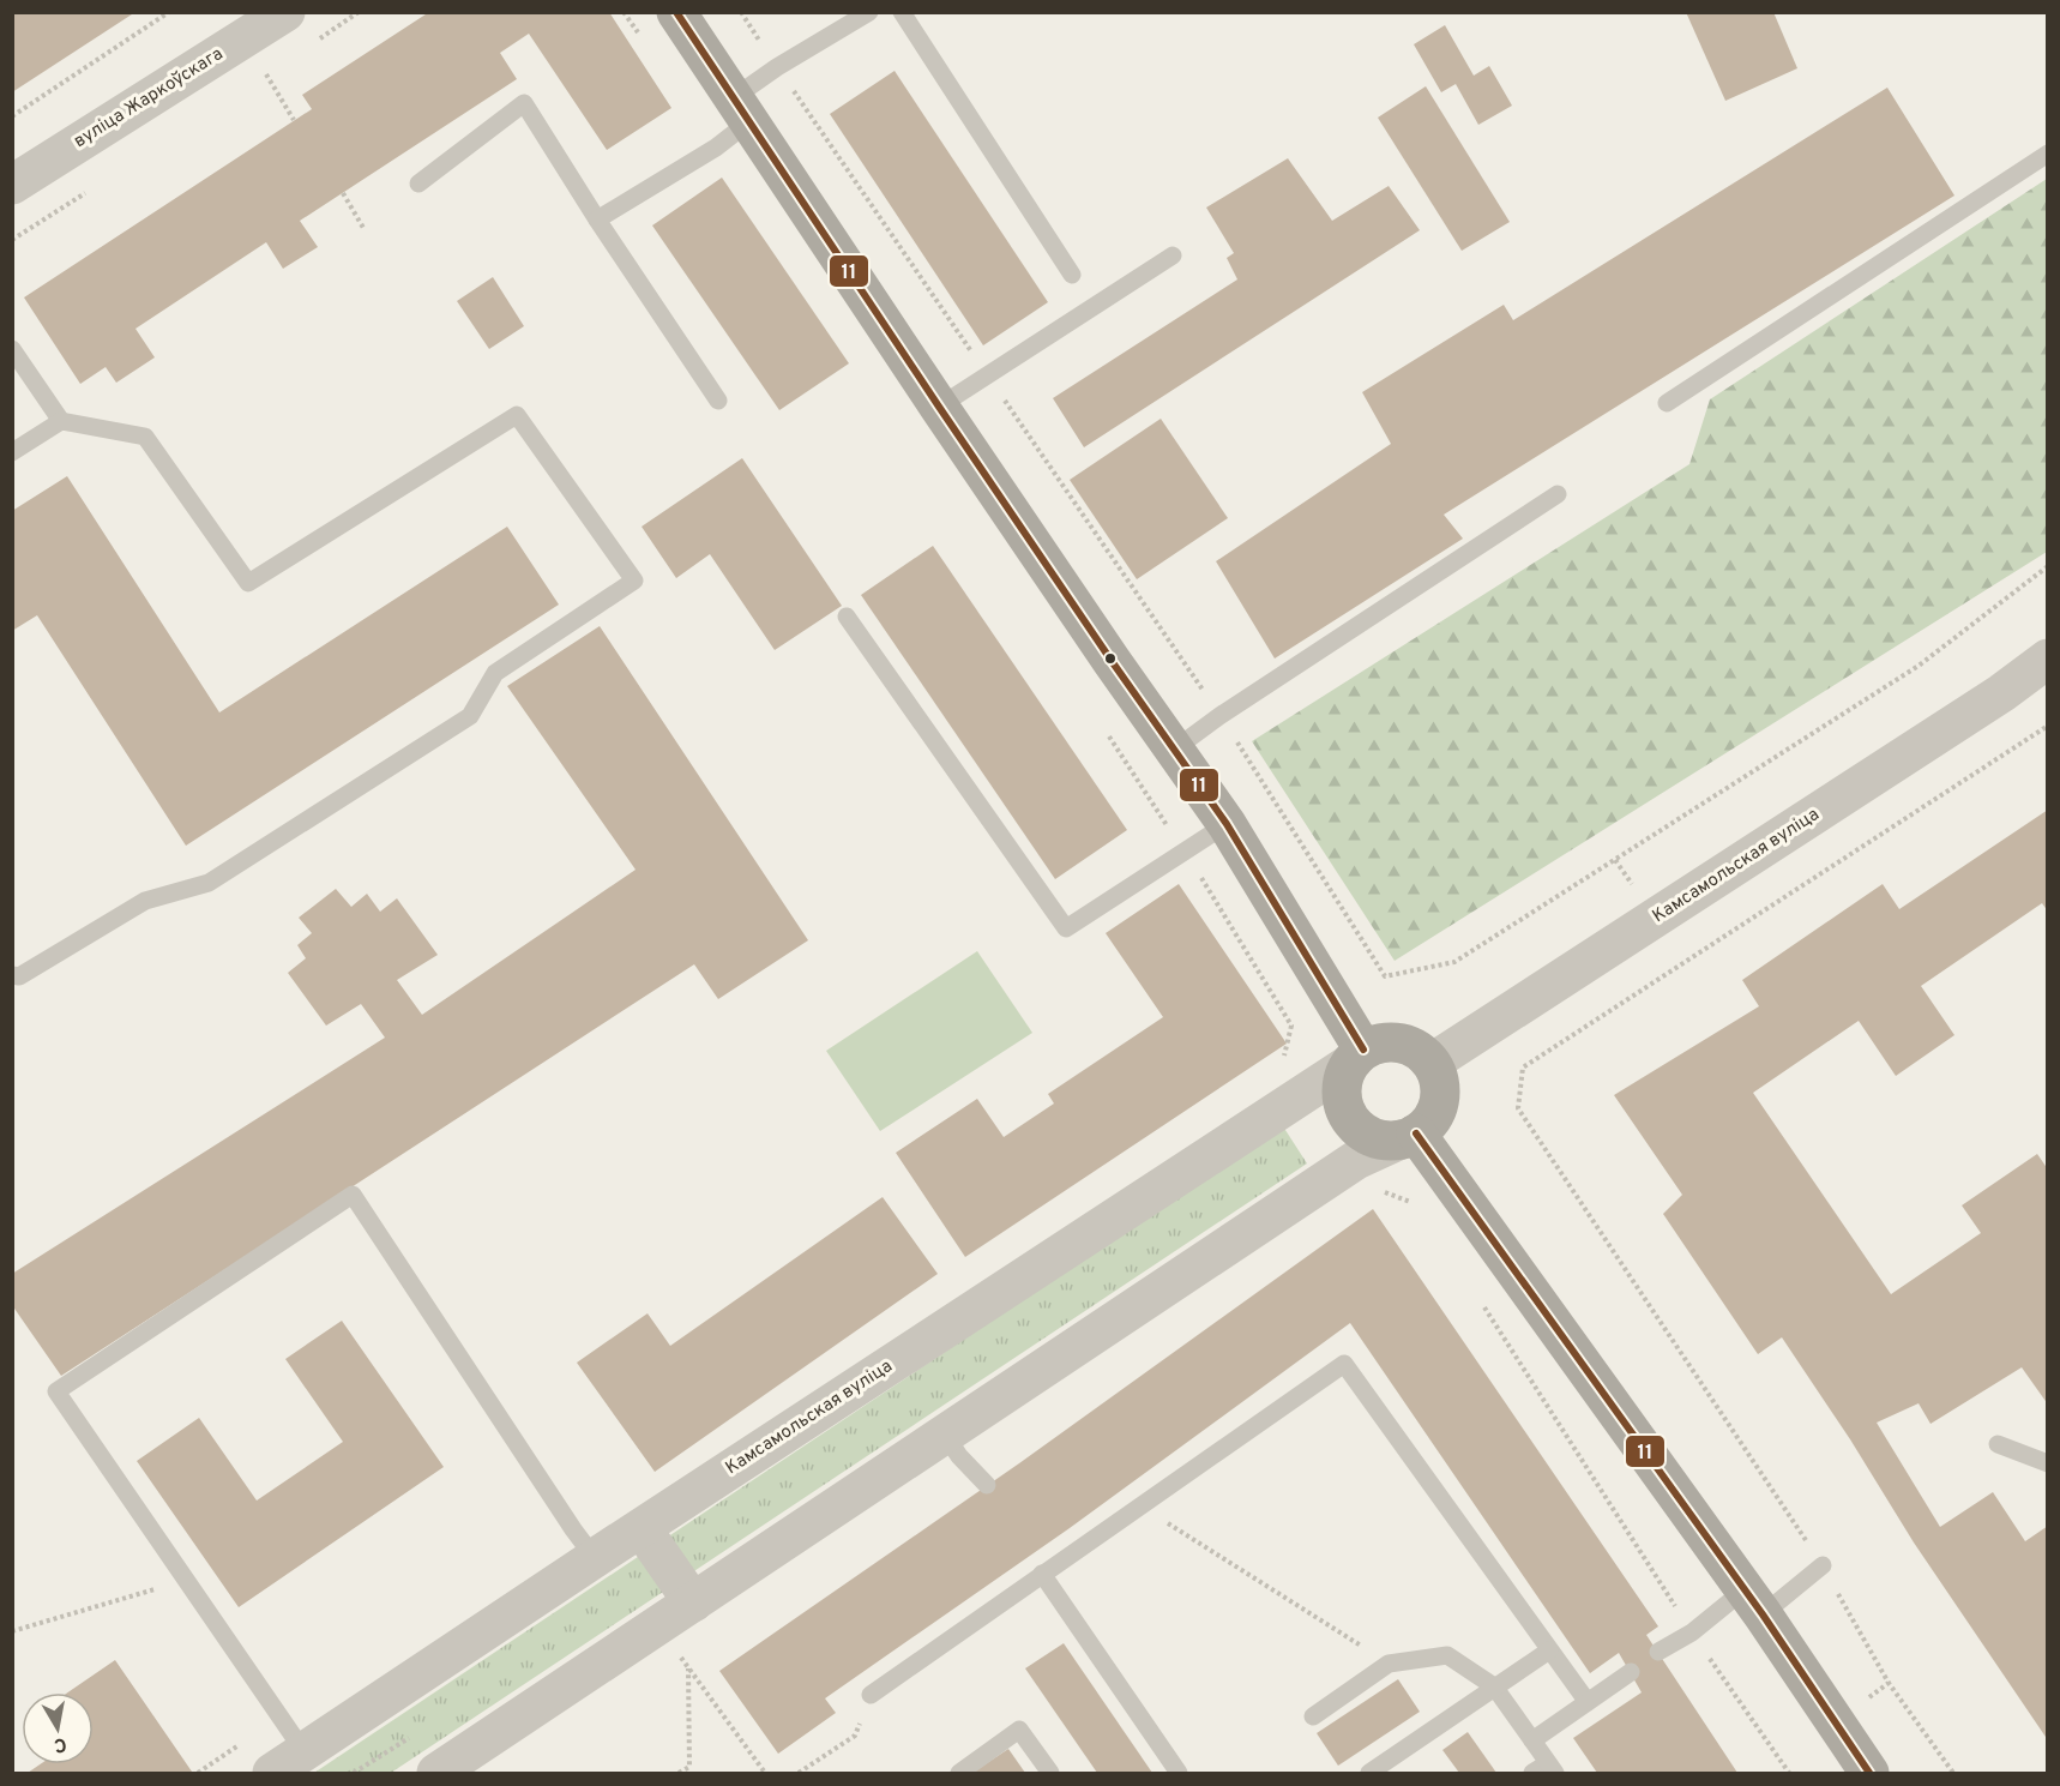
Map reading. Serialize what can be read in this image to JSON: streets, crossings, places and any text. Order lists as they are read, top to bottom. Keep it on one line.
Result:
{"streets":{"street":["вуліца Жаркоўскага","Камсамольская вуліца"]},"lines":["transit line 11"],"north":"bottom"}
